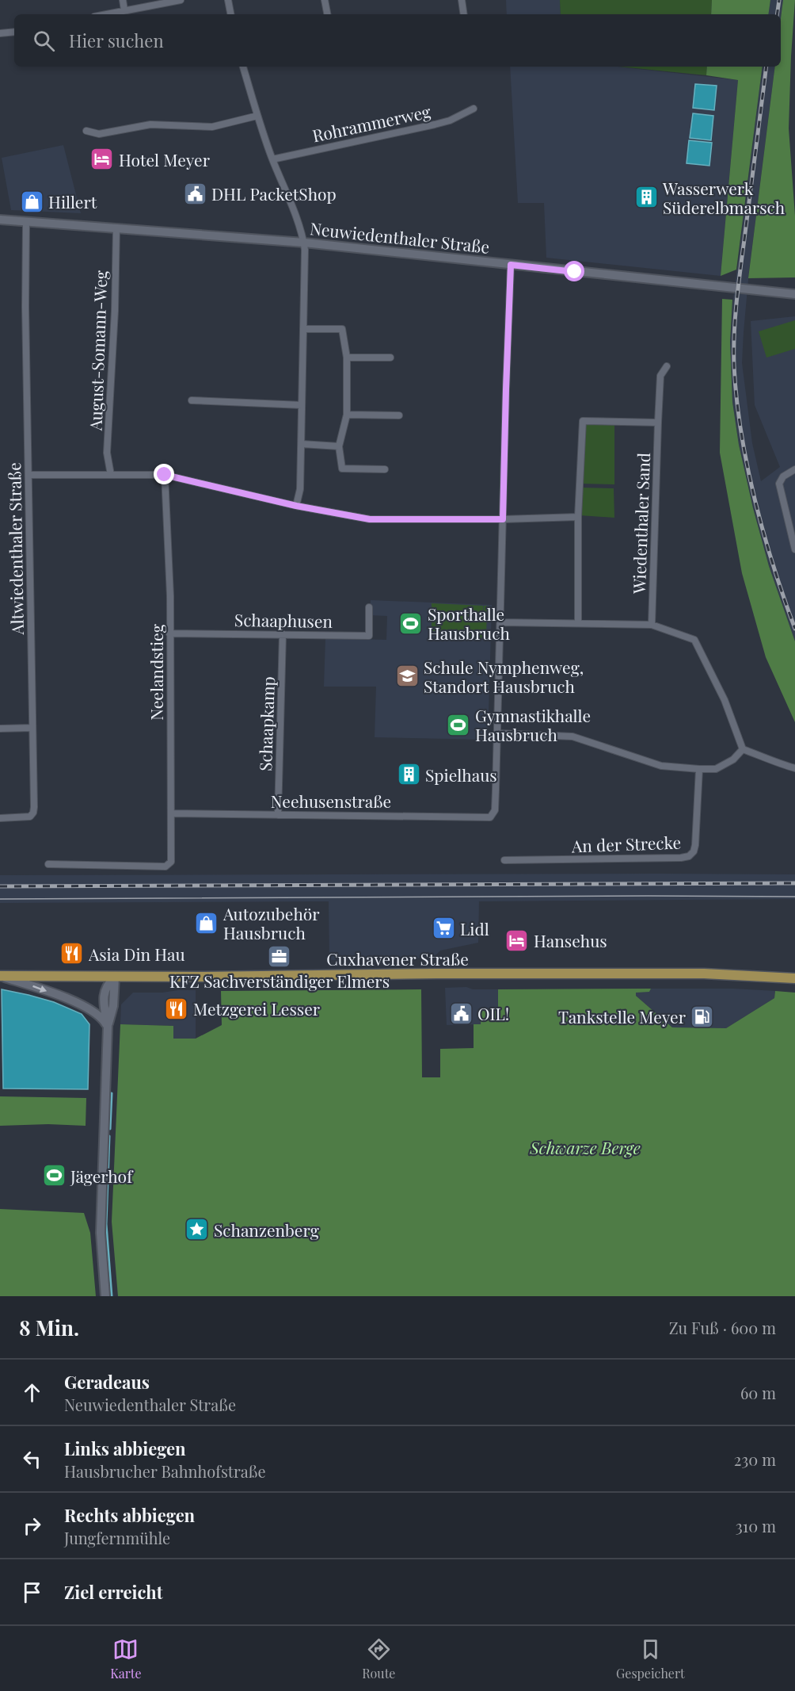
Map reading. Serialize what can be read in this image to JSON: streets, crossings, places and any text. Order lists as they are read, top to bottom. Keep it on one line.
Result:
{"streets":{"main road":["Cuxhavener Straße"],"street":["Rohrammerweg","Neuwiedenthaler Straße","August-Somann-Weg","Wiedenthaler Sand","Altwiedenthaler Straße","Schaaphusen","Neelandstieg","Schaapkamp","Neehusenstraße","An der Strecke"]},"crossings":[["Neuwiedenthaler Straße","August-Somann-Weg"],["Neuwiedenthaler Straße","Altwiedenthaler Straße"],["Schaaphusen","Neelandstieg"],["Schaaphusen","Schaapkamp"],["Neelandstieg","Neehusenstraße"],["Schaapkamp","Neehusenstraße"]],"parks":["Schwarze Berge"],"places":{"hotel":["Hotel Meyer","Hansehus"],"public building":["DHL PacketShop","OIL!"],"building":["Wasserwerk Süderelbmarsch","Spielhaus"],"shop":["Hillert","Autozubehör Hausbruch"],"sports":["Sporthalle Hausbruch","Gymnastikhalle Hausbruch","Jägerhof"],"school or university":["Schule Nymphenweg, Standort Hausbruch"],"supermarket":["Lidl"],"restaurant":["Asia Din Hau","Metzgerei Lesser"],"office":["KFZ Sachverständiger Elmers"],"fuel station":["Tankstelle Meyer"],"place":["Schanzenberg"]},"page":{"search":"Hier suchen","heading":["8 Min.","Zu Fuß · 600 m"],"list":[["Geradeaus","Neuwiedenthaler Straße","60 m"],["Links abbiegen","Hausbrucher Bahnhofstraße","230 m"],["Rechts abbiegen","Jungfernmühle","310 m"],"Ziel erreicht"],"nav":["Karte","Route","Gespeichert"]}}
